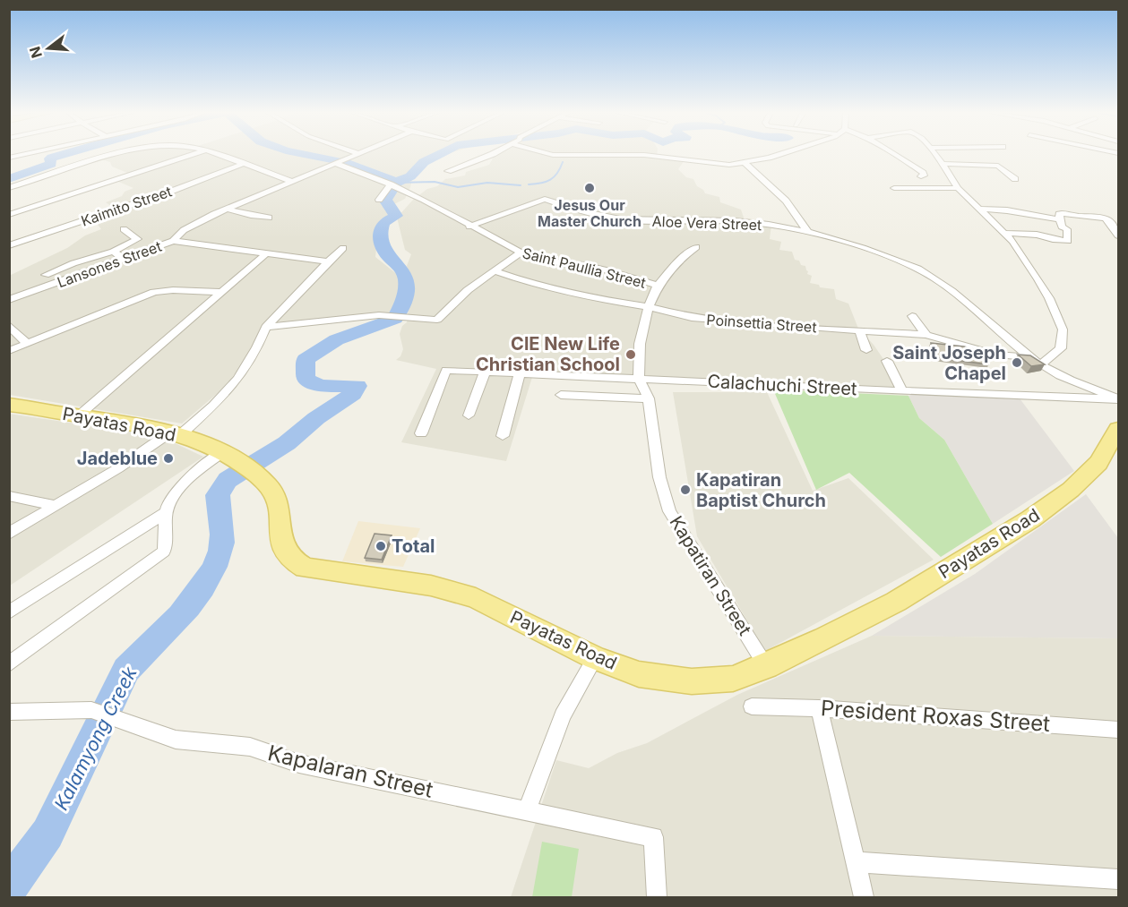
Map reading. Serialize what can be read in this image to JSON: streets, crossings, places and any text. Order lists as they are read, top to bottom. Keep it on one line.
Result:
{"streets":{"main road":["Payatas Road"],"street":["Kaimito Street","Aloe Vera Street","Lansones Street","Saint Paullia Street","Poinsettia Street","Calachuchi Street","Kapatiran Street","President Roxas Street","Kapalaran Street"]},"crossings":[["Aloe Vera Street","Saint Paullia Street"],["Aloe Vera Street","Poinsettia Street"],["Aloe Vera Street","Calachuchi Street"],["Lansones Street","Saint Paullia Street"],["Saint Paullia Street","Kapatiran Street"],["Poinsettia Street","Kapatiran Street"],["Calachuchi Street","Kapatiran Street"],["Payatas Road","Kapatiran Street"]],"water":["Kalamyong Creek"],"places":["Jesus Our Master Church","ClE New Life Christian School","Saint Joseph Chapel","Jadeblue","Kapatiran Baptist Church","Total"],"north":"left"}
